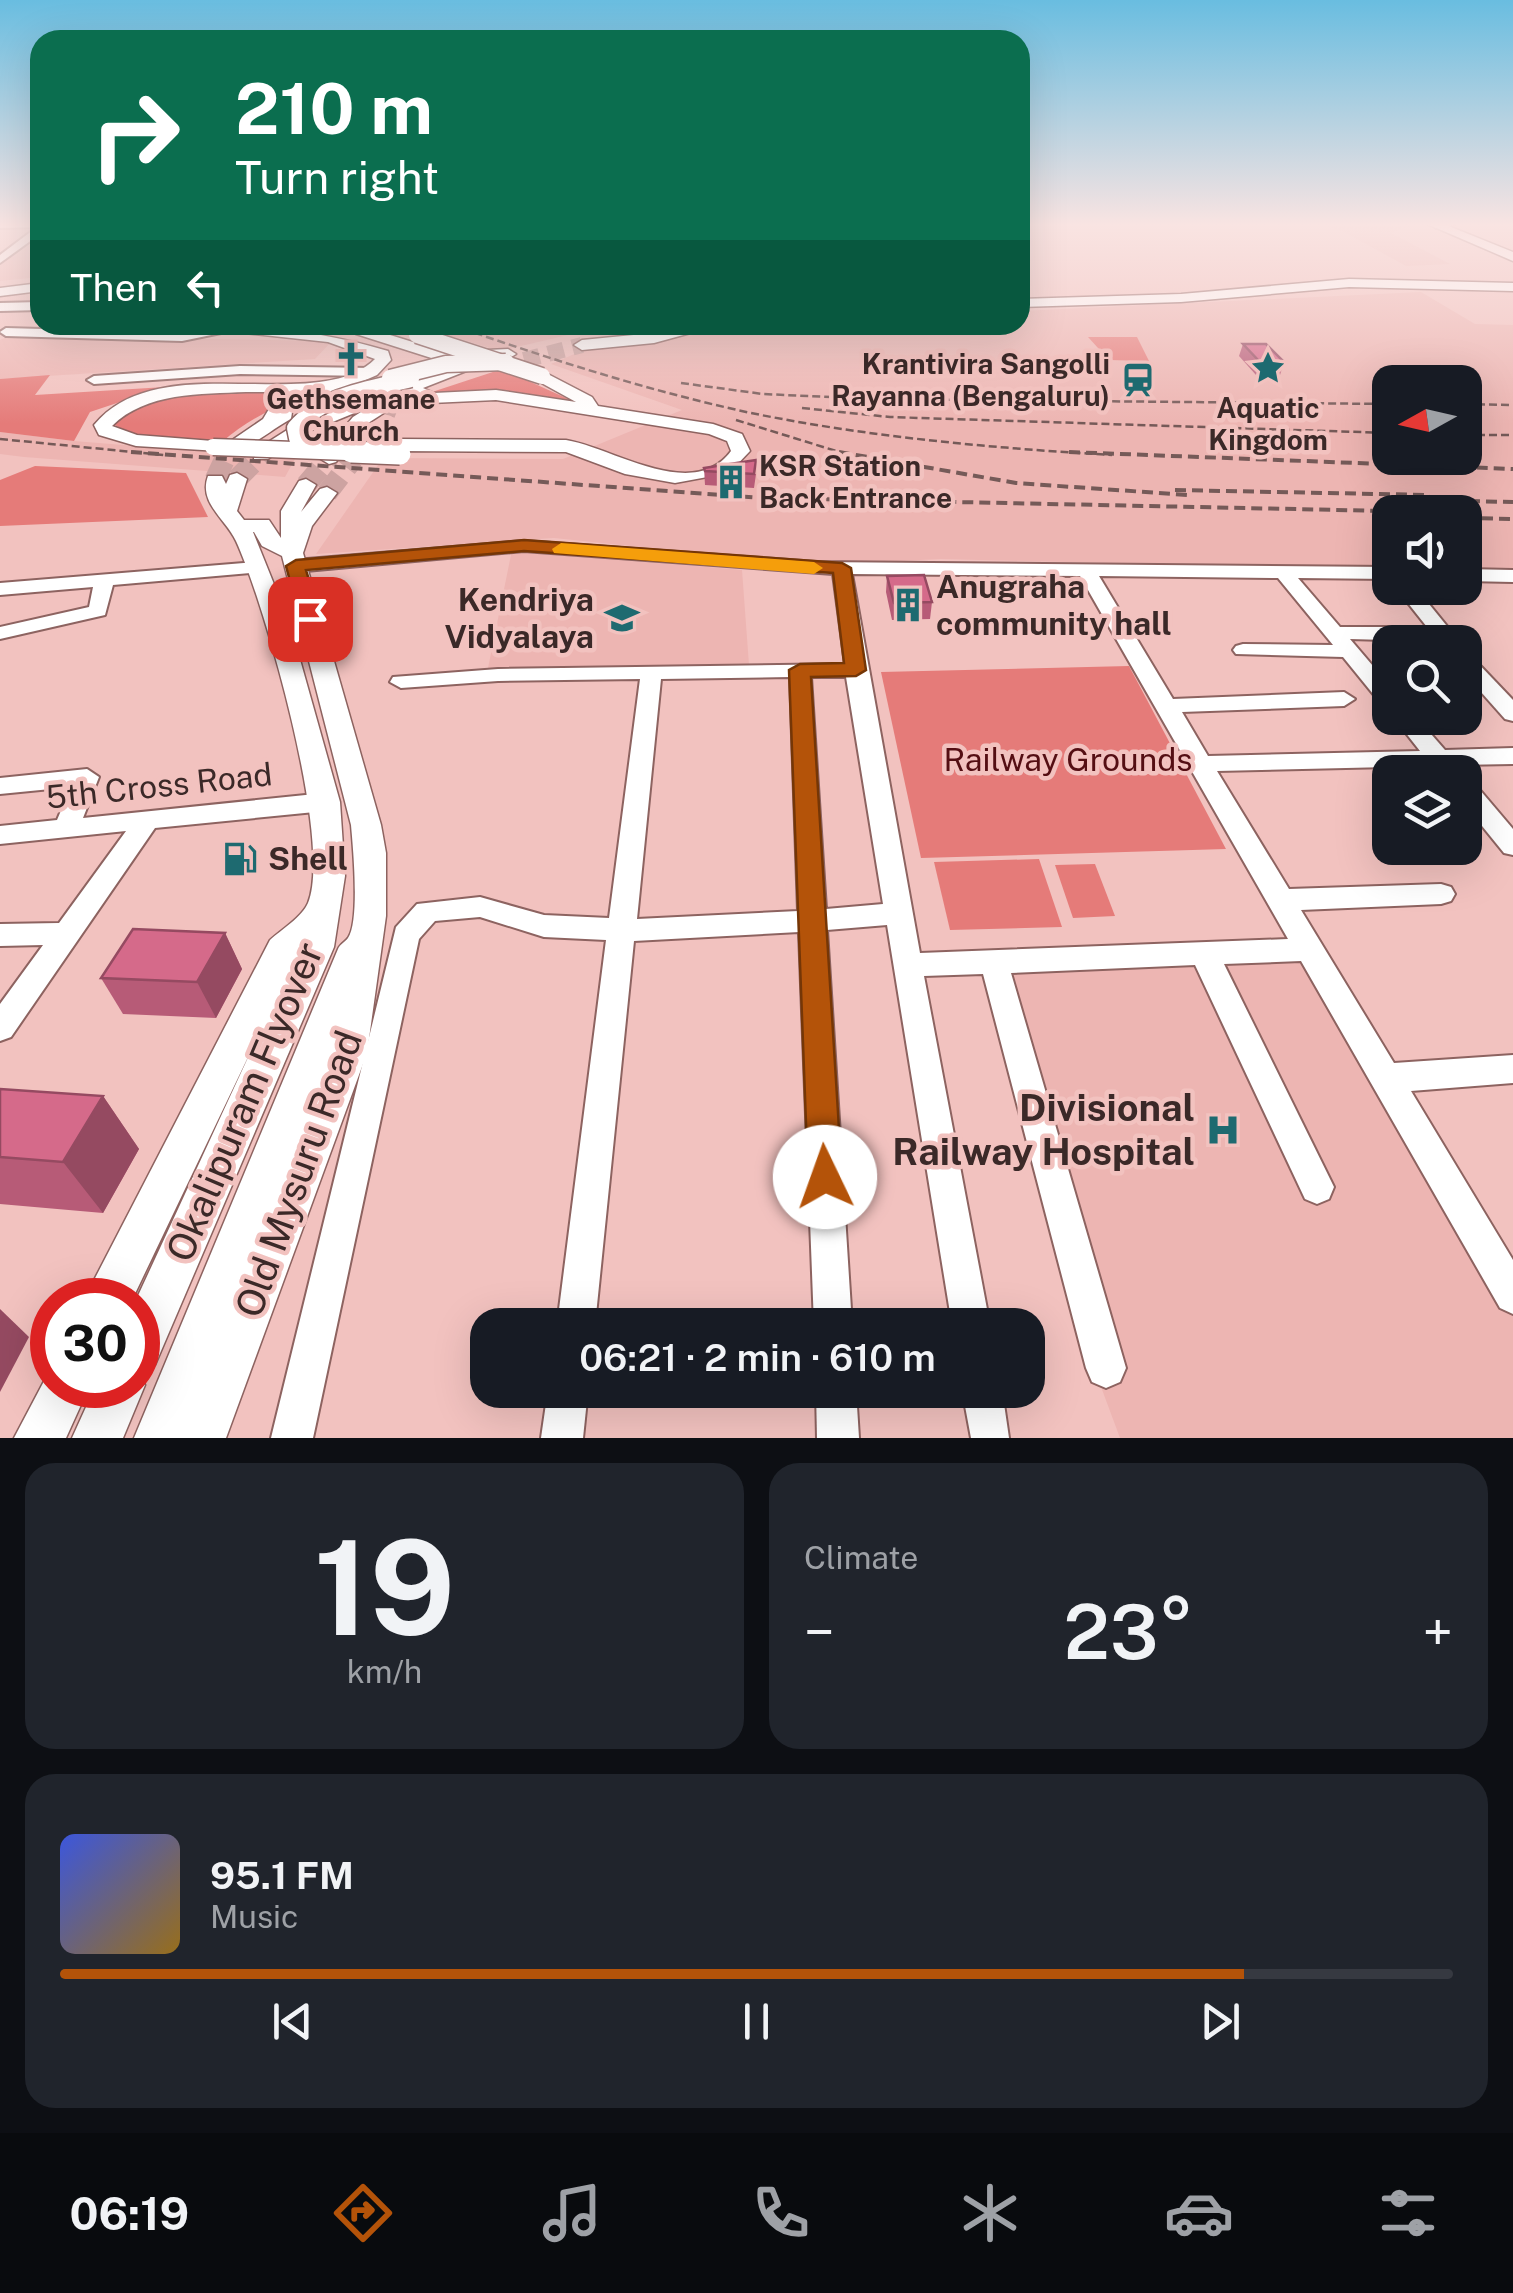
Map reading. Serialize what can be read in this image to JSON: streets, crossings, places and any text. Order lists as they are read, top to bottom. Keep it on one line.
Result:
{"streets":{"main road":["Okalipuram Flyover","Old Mysuru Road"],"street":["5th Cross Road"]},"parks":["Railway Grounds"],"places":{"church":["Gethsemane Church"],"place":["Aquatic Kingdom"],"station":["Krantivira Sangolli Rayanna (Bengaluru)"],"building":["KSR Station Back Entrance","Anugraha community hall"],"school or university":["Kendriya Vidyalaya"],"fuel station":["Shell"],"hospital":["Divisional Railway Hospital"]},"north":"left","page":{"turn":["210 m","Turn right"],"then":"Then","limit":"30","trip":"06:21 · 2 min · 610 m","tile":[["19","km/h"],"Climate"],"heat":["−","23°","+"],"song":["95.1 FM","Music"],"tabs":"06:19"}}
